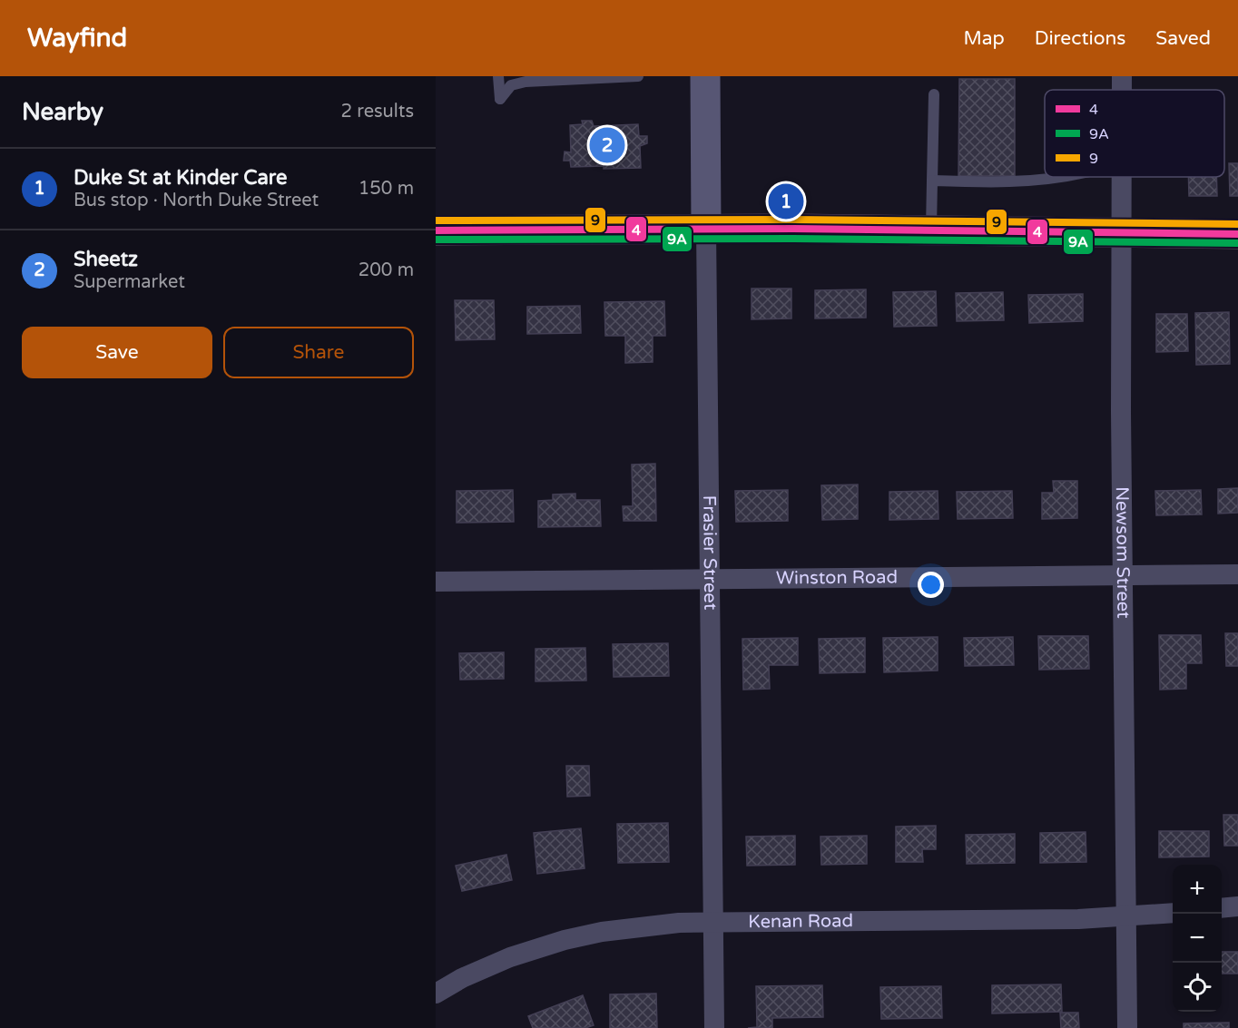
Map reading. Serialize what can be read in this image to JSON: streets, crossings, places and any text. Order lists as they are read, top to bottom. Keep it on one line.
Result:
{"streets":{"street":["Frasier Street","Newsom Street","Winston Road","Kenan Road"]},"crossings":[["Frasier Street","Winston Road"],["Frasier Street","Kenan Road"],["Newsom Street","Winston Road"],["Newsom Street","Kenan Road"]],"lines":["transit line 9","transit line 4","transit line 9A"],"legend":["4","9A","9"],"page":{"header":"Wayfind","nav":["Map","Directions","Saved"],"heading":["Nearby","2 results"],"pins":["2","1"],"list":[{"mark":"1","name":"Duke St at Kinder Care","note":"Bus stop · North Duke Street","value":"150 m"},{"mark":"2","name":"Sheetz","note":"Supermarket","value":"200 m"}],"buttons":["Save","Share"],"map_buttons":["+","−"]}}
